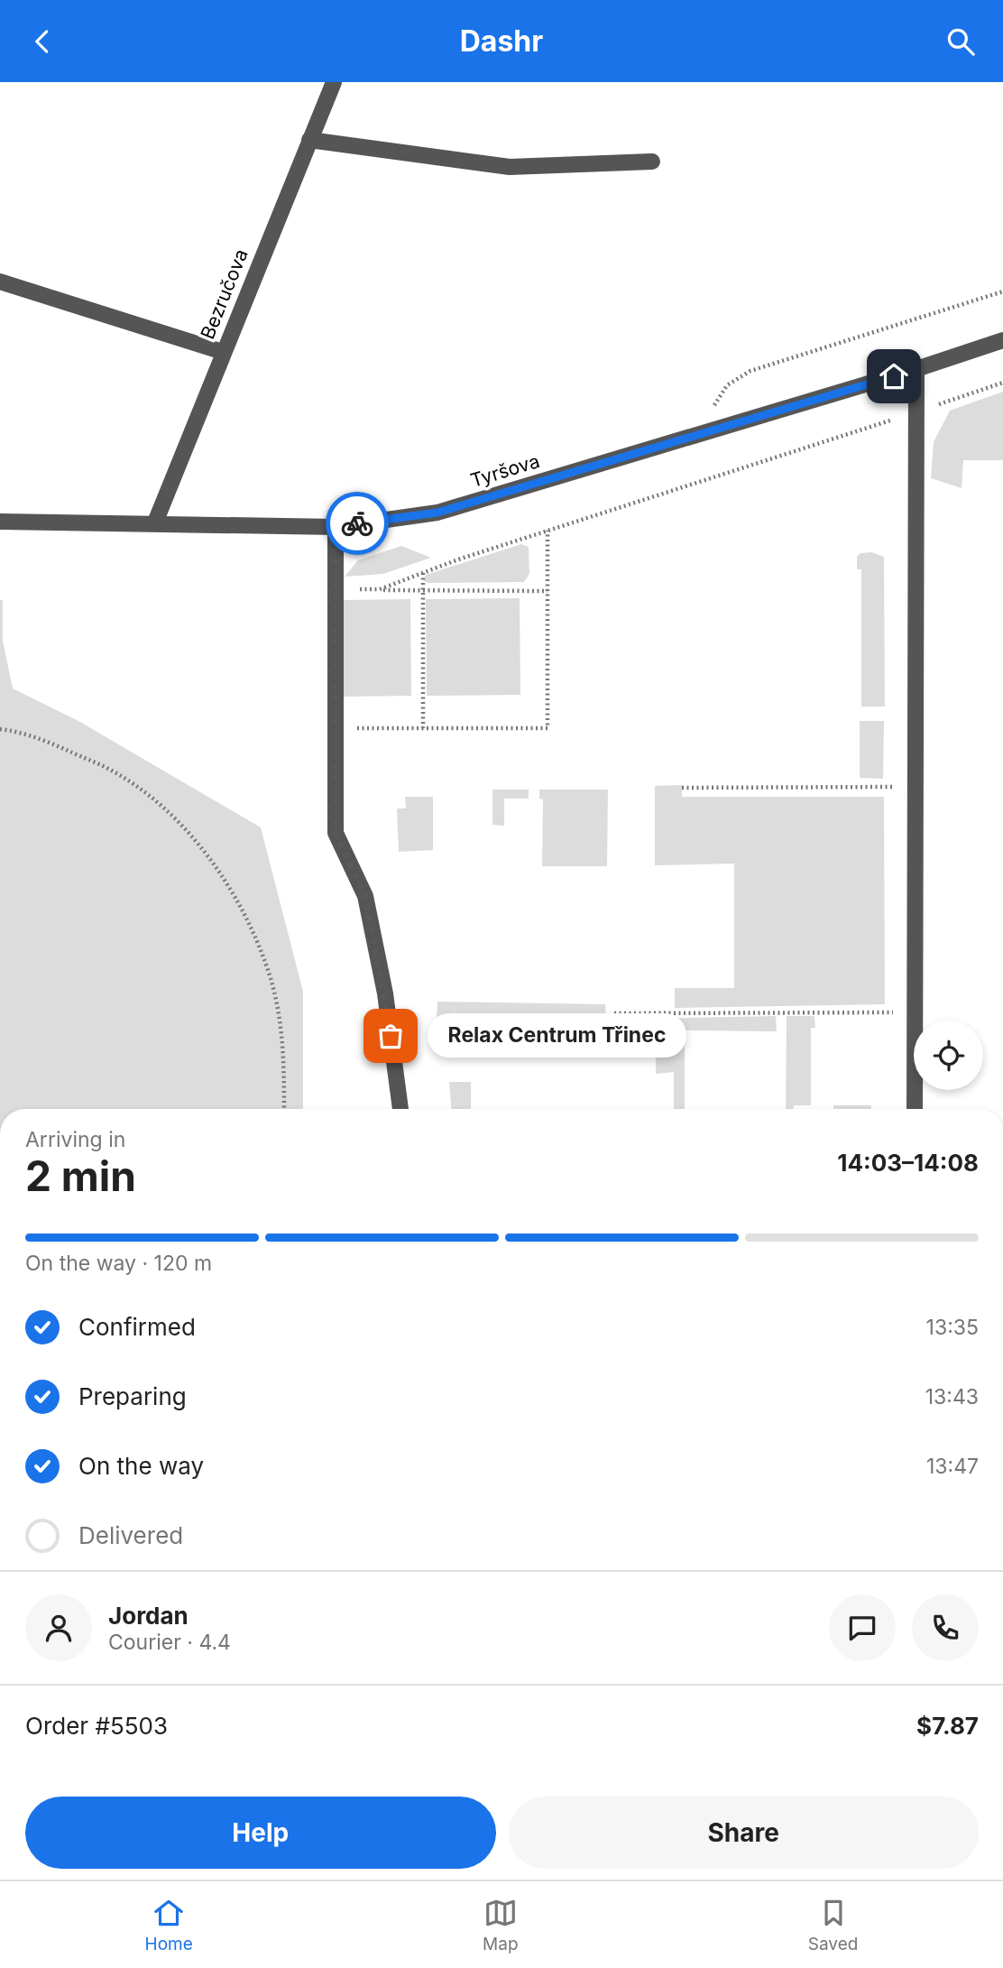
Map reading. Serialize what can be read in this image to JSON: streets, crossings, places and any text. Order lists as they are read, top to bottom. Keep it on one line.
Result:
{"streets":{"street":["Bezručova","Tyršova"]},"crossings":[["Bezručova","Tyršova"]],"places":["Relax Centrum Třinec"],"page":{"header":"Dashr","bubble":"Relax Centrum Třinec","heading":["2 min","Arriving in","14:03–14:08"],"panel":["Jordan","Courier · 4.4","Order #5503","$7.87"],"bar":"On the way · 120 m","list":[["Confirmed","13:35"],["Preparing","13:43"],["On the way","13:47"],"Delivered"],"buttons":["Help","Share"],"tabs":["Home","Map","Saved"]}}
